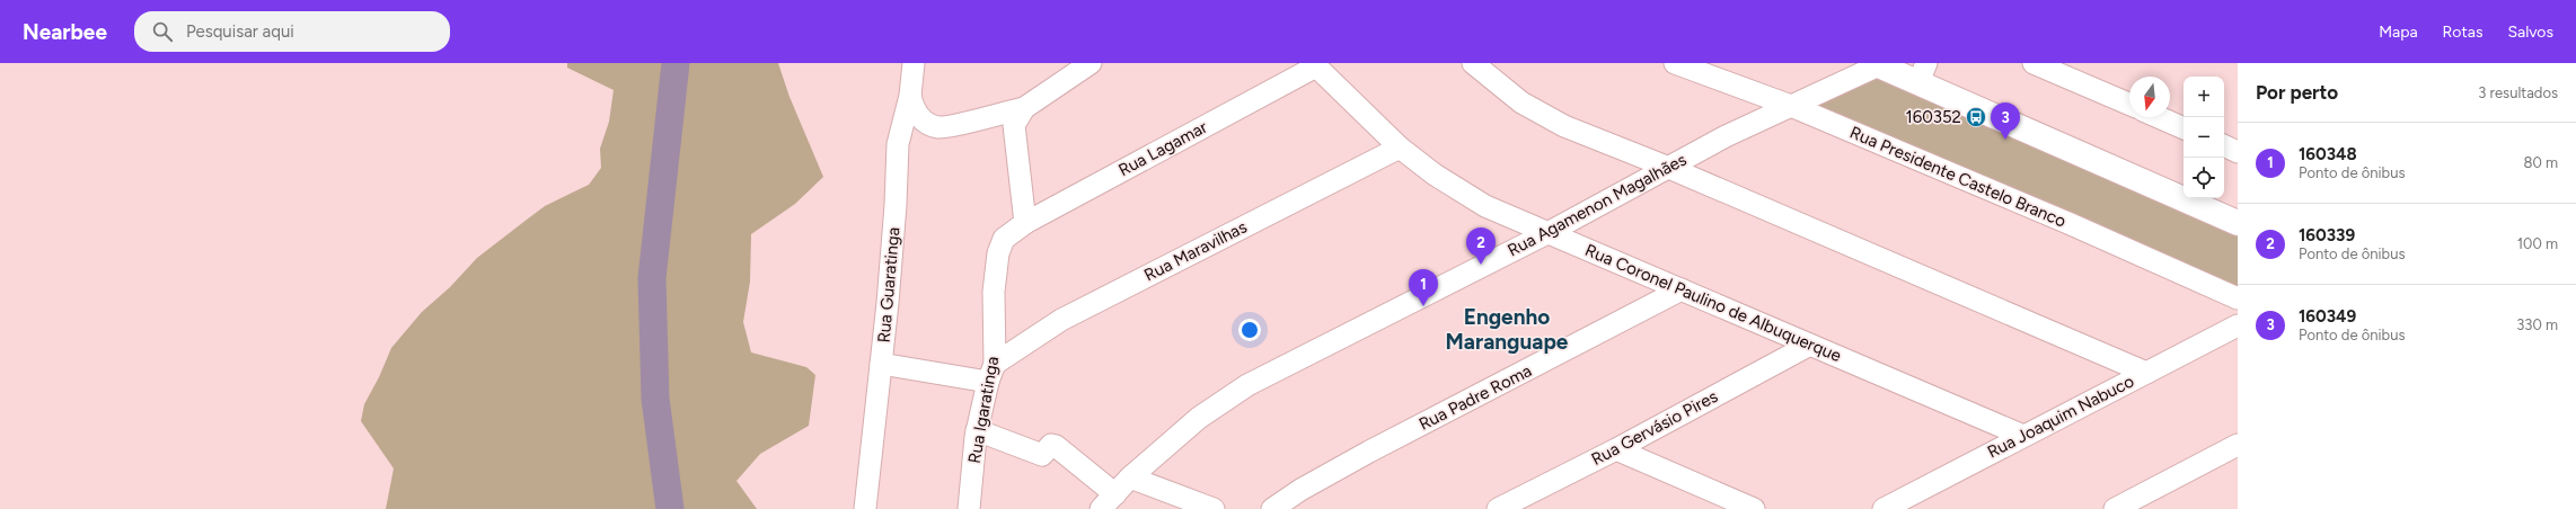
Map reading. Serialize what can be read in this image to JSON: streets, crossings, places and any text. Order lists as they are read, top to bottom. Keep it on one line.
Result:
{"streets":{"street":["Rua Lagamar","Rua Presidente Castelo Branco","Rua Agamenon Magalhães","Rua Maravilhas","Rua Guaratinga","Rua Coronel Paulino de Albuquerque","Rua Padre Roma","Rua Igaratinga","Rua Joaquim Nabuco","Rua Gervásio Pires"]},"crossings":[["Rua Lagamar","Rua Coronel Paulino de Albuquerque"],["Rua Lagamar","Rua Igaratinga"],["Rua Presidente Castelo Branco","Rua Agamenon Magalhães"],["Rua Agamenon Magalhães","Rua Coronel Paulino de Albuquerque"],["Rua Maravilhas","Rua Coronel Paulino de Albuquerque"],["Rua Maravilhas","Rua Igaratinga"],["Rua Coronel Paulino de Albuquerque","Rua Padre Roma"],["Rua Coronel Paulino de Albuquerque","Rua Joaquim Nabuco"],["Rua Coronel Paulino de Albuquerque","Rua Gervásio Pires"]],"districts":["Engenho Maranguape"],"places":{"bus stop":["160352"]},"north":"bottom","page":{"header":"Nearbee","search":"Pesquisar aqui","nav":["Mapa","Rotas","Salvos"],"heading":["Por perto","3 resultados"],"map_buttons":["+","−"],"pins":["3","2","1"],"list":[{"mark":"1","name":"160348","note":"Ponto de ônibus","value":"80 m"},{"mark":"2","name":"160339","note":"Ponto de ônibus","value":"100 m"},{"mark":"3","name":"160349","note":"Ponto de ônibus","value":"330 m"}]}}
